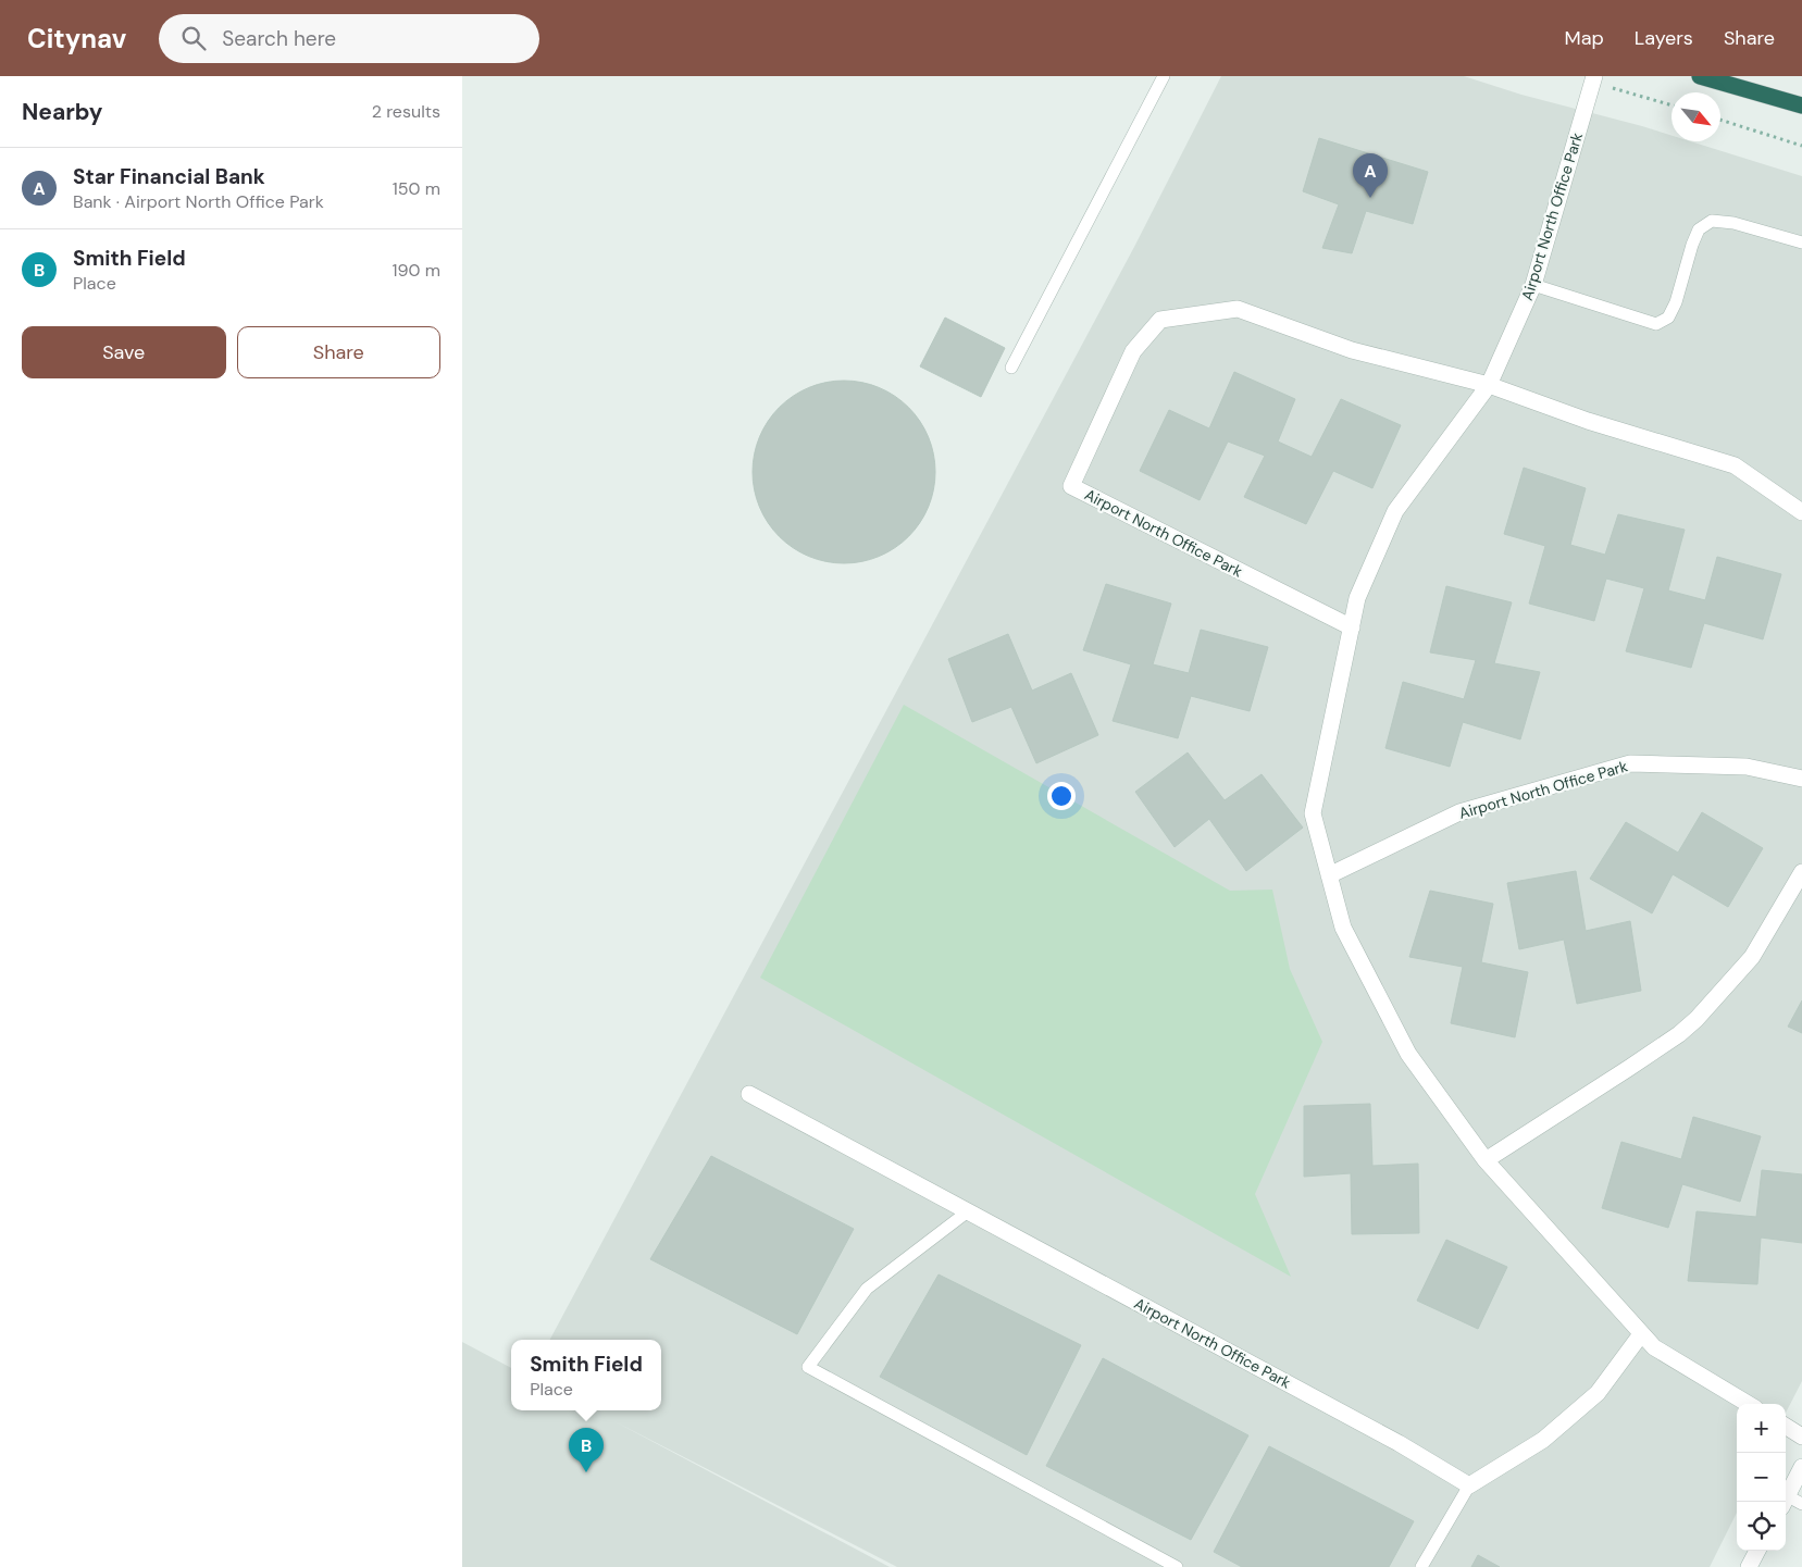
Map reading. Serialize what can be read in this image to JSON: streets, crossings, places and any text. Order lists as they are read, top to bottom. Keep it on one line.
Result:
{"streets":{"street":["Airport North Office Park"]},"north":"bottom right","page":{"header":"Citynav","search":"Search here","nav":["Map","Layers","Share"],"heading":["Nearby","2 results"],"list":[{"mark":"A","name":"Star Financial Bank","note":"Bank · Airport North Office Park","value":"150 m"},{"mark":"B","name":"Smith Field","note":"Place","value":"190 m"}],"pins":["A","B"],"buttons":["Save","Share"],"popup":["Smith Field","Place"],"map_buttons":["+","−"]}}
